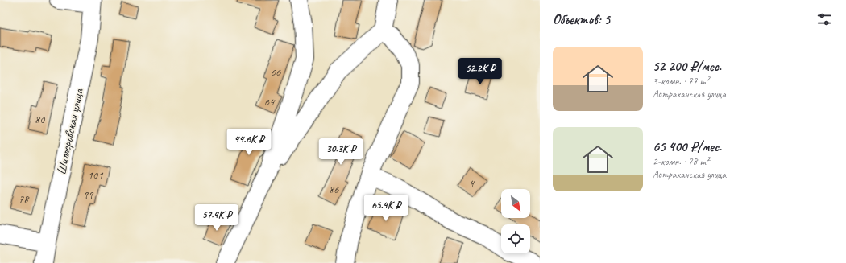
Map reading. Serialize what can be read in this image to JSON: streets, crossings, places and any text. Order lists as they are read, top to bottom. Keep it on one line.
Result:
{"streets":{"street":["Шиллеровская улица"]},"house_numbers":["66","64","80","101","4","86","99","78"],"north":"bottom right","page":{"heading":"Объектов: 5","list":[{"name":"52 200 ₽/мес.","note":"3-комн. · 77 m² · Астраханская улица"},{"name":"65 400 ₽/мес.","note":"2-комн. · 78 m² · Астраханская улица"}],"price":["52.2K ₽","44.6K ₽","30.3K ₽","65.4K ₽","57.4K ₽"]}}
